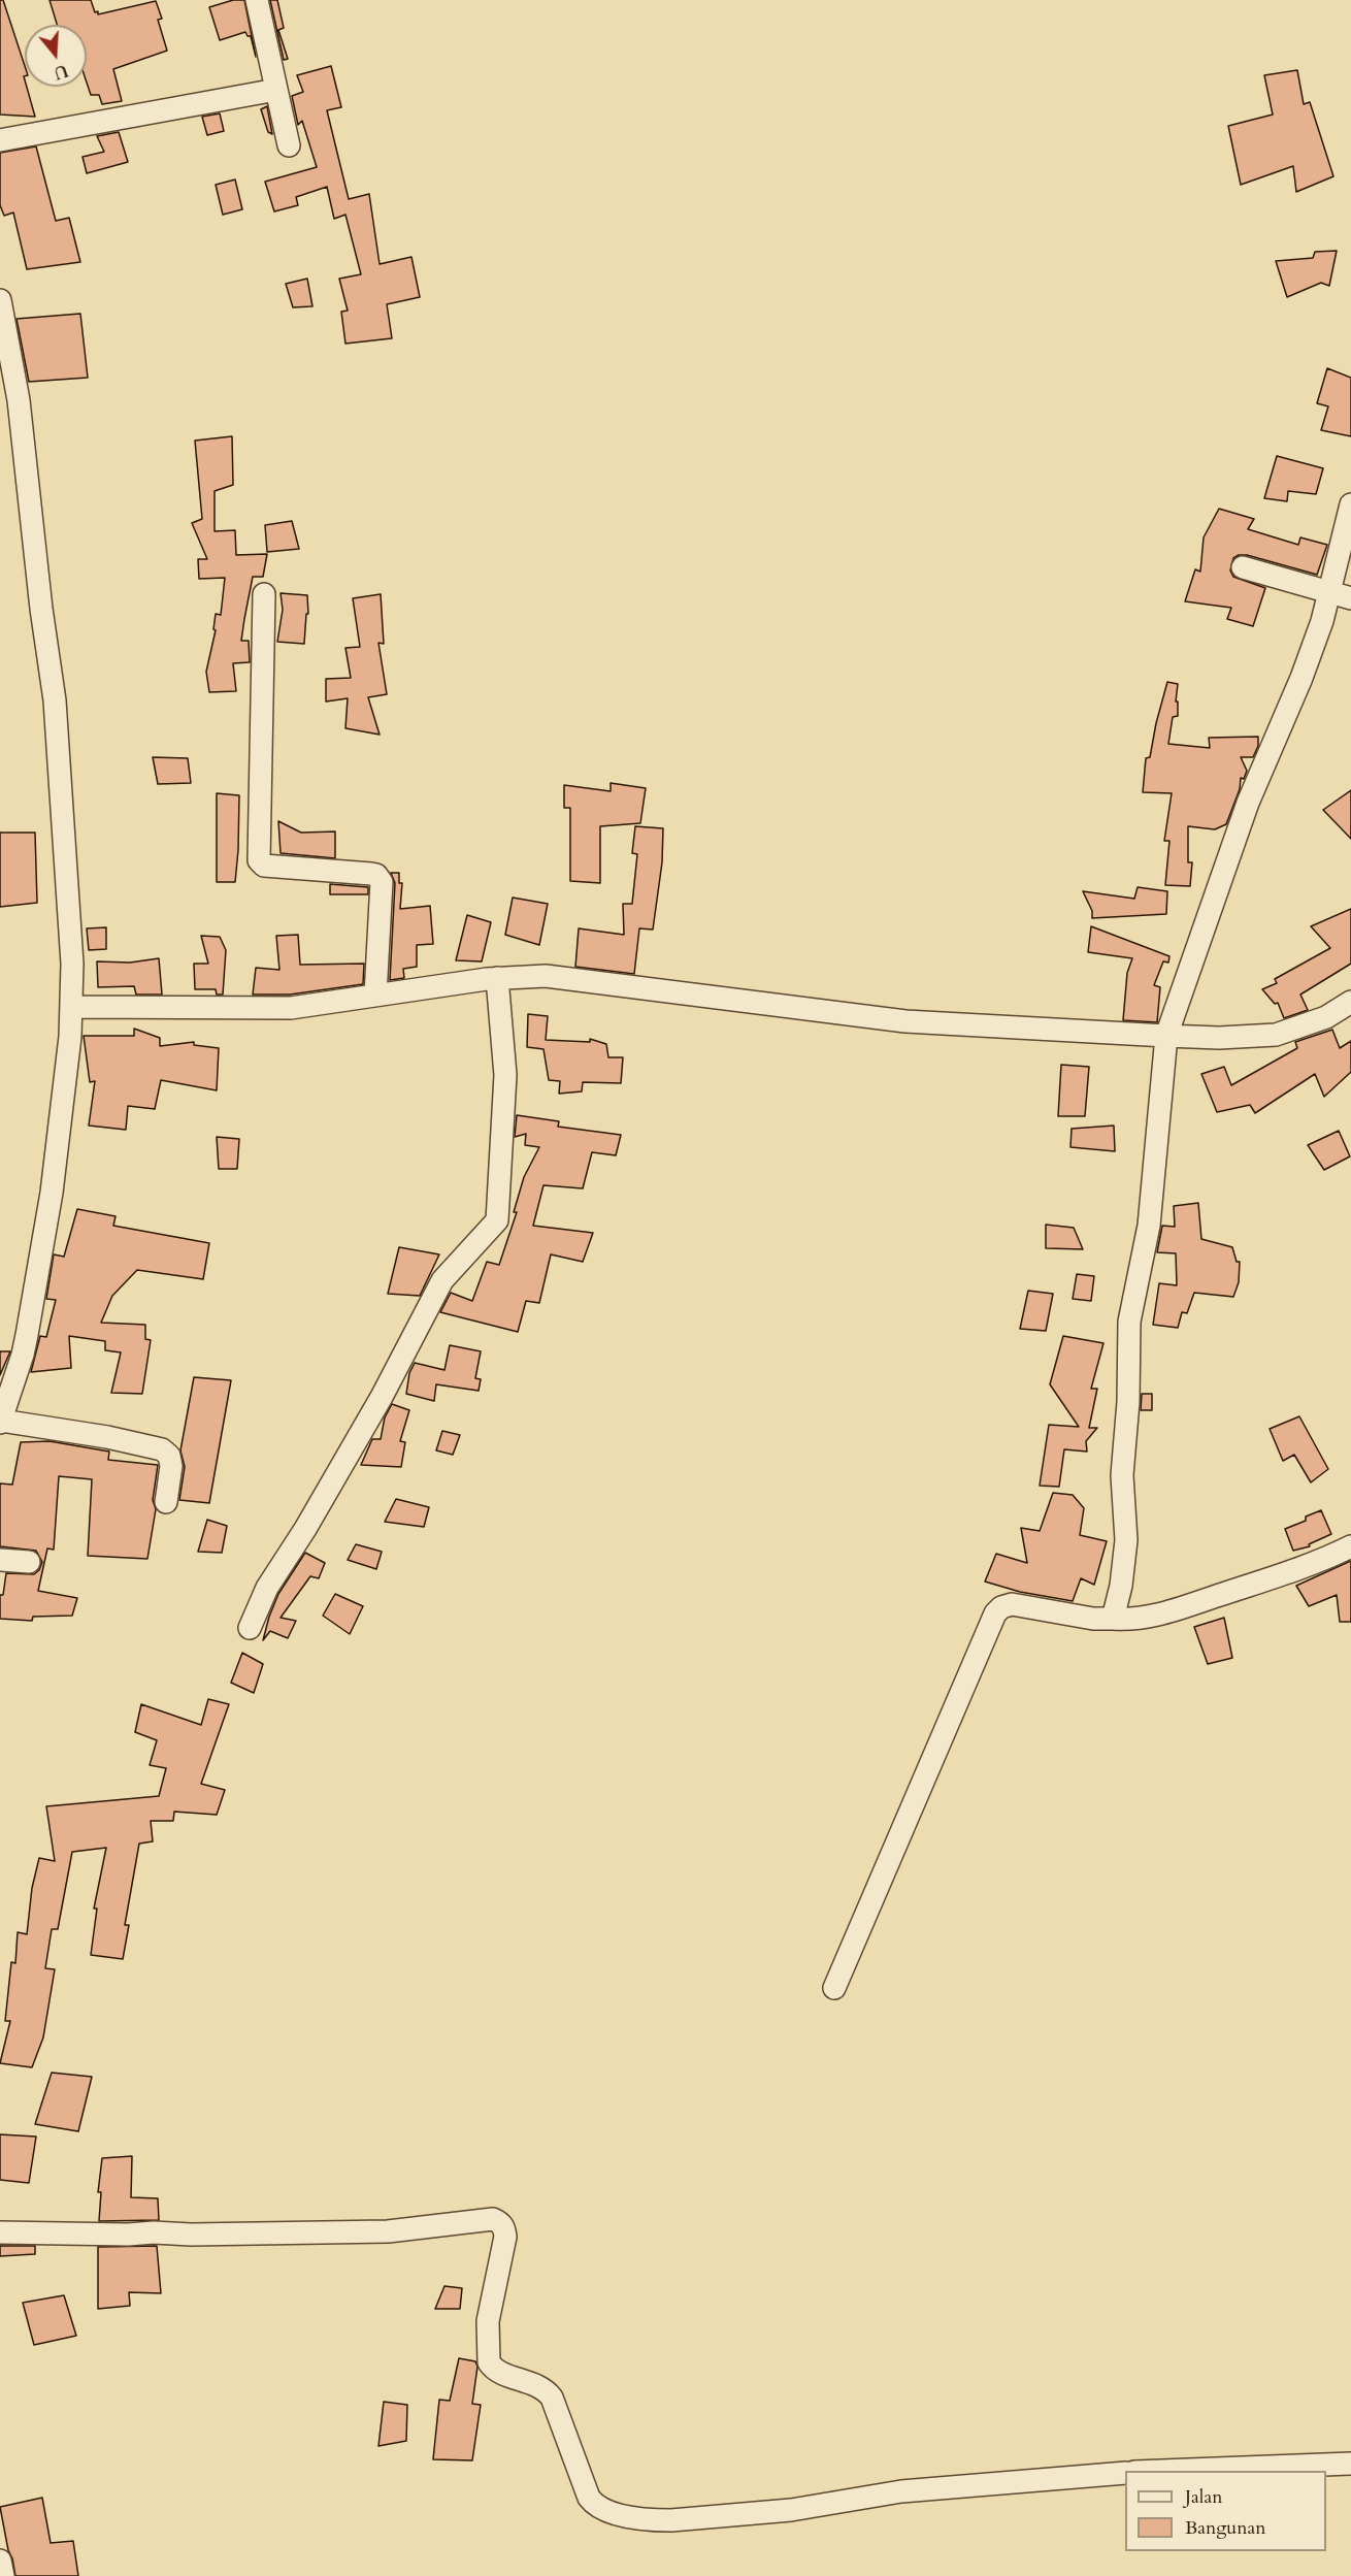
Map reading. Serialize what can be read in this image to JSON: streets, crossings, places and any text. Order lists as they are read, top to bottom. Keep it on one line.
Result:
{"legend":["Jalan","Bangunan"],"north":"bottom"}
